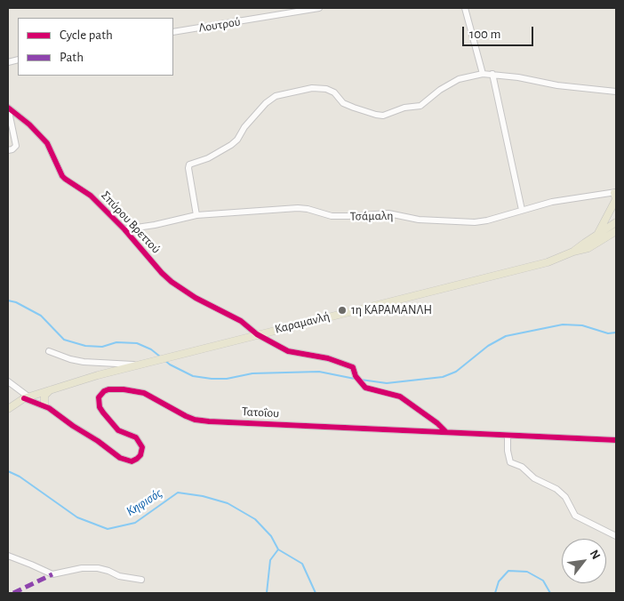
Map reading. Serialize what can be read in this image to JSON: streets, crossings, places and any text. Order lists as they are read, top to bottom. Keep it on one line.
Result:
{"streets":{"main road":["Καραμανλή"],"street":["Λουτρού","Τσάμαλη","Σπύρου Βρεττού","Τατοΐου"]},"crossings":[["Τσάμαλη","Σπύρου Βρεττού"],["Σπύρου Βρεττού","Καραμανλή"],["Σπύρου Βρεττού","Τατοΐου"],["Καραμανλή","Τατοΐου"]],"water":["Κηφισός"],"places":["1η ΚΑΡΑΜΑΝΛΗ"],"legend":["Cycle path","Path"],"scale_bar":"100 m","north":"top right"}
